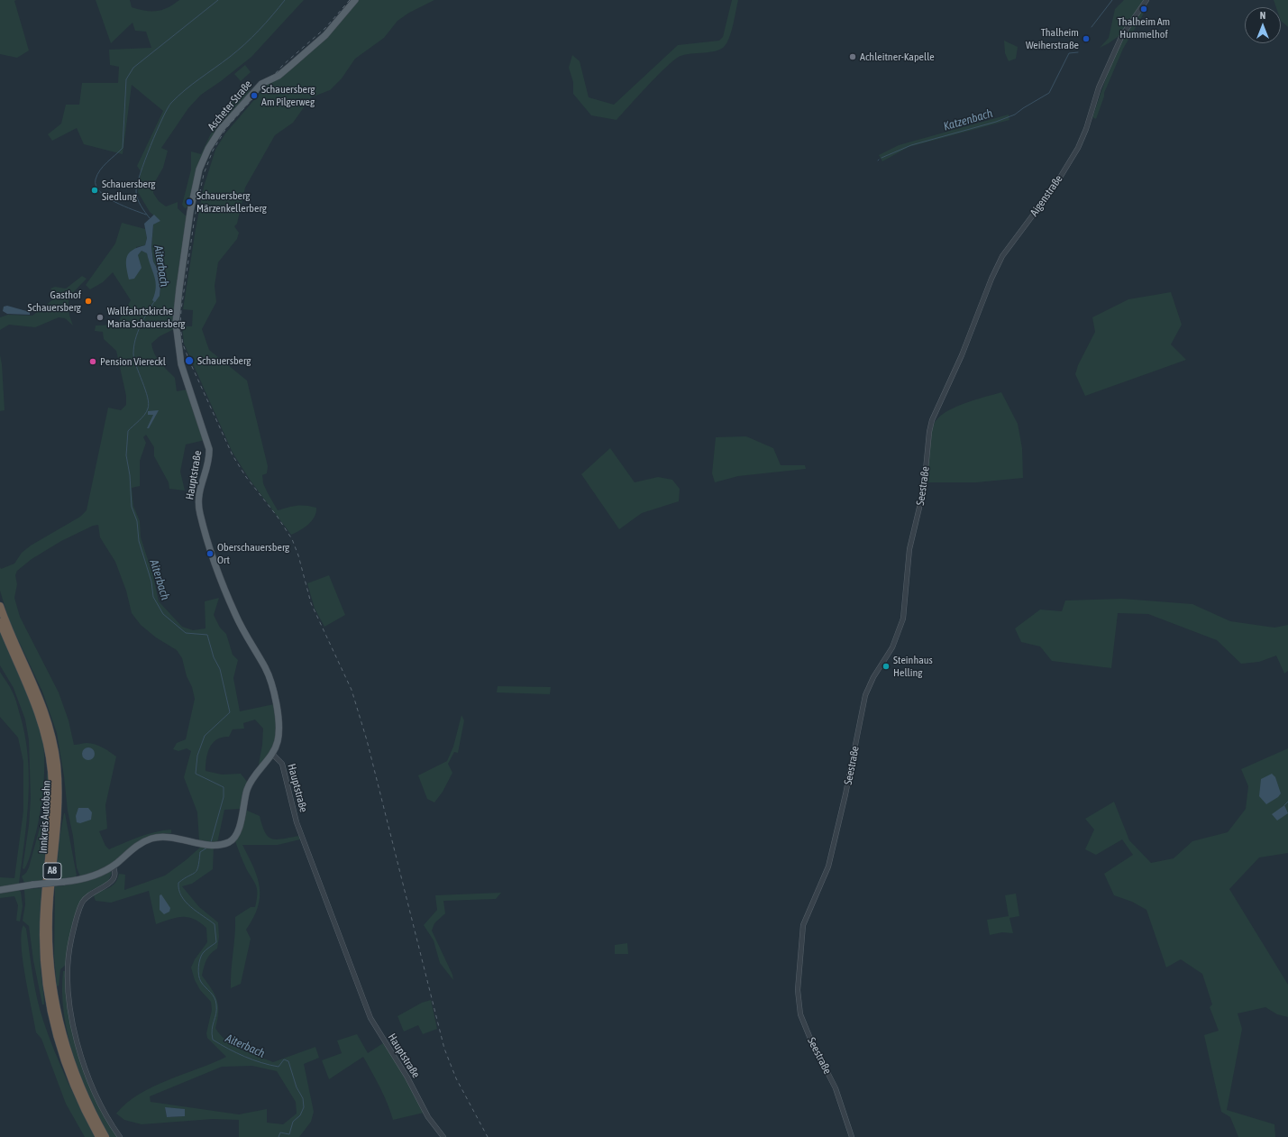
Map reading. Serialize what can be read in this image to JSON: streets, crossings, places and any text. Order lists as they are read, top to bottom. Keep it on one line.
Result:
{"streets":{"highway":["Innkreis Autobahn","A8"],"main road":["Ascheter Straße","Hauptstraße"],"street":["Aigenstraße","Seestraße"]},"crossings":[["Ascheter Straße","Hauptstraße"],["Aigenstraße","Seestraße"]],"water":["Katzenbach","Aiterbach"],"places":["Thalheim Am Hummelhof","Thalheim Weiherstraße","Achleitner-Kapelle","Schauersberg Am Pilgerweg","Schauersberg Siedlung","Schauersberg Märzenkellerberg","Gasthof Schauersberg","Wallfahrtskirche Maria Schauersberg","Schauersberg","Pension Viereckl","Oberschauersberg Ort","Steinhaus Helling"],"north":"top"}
